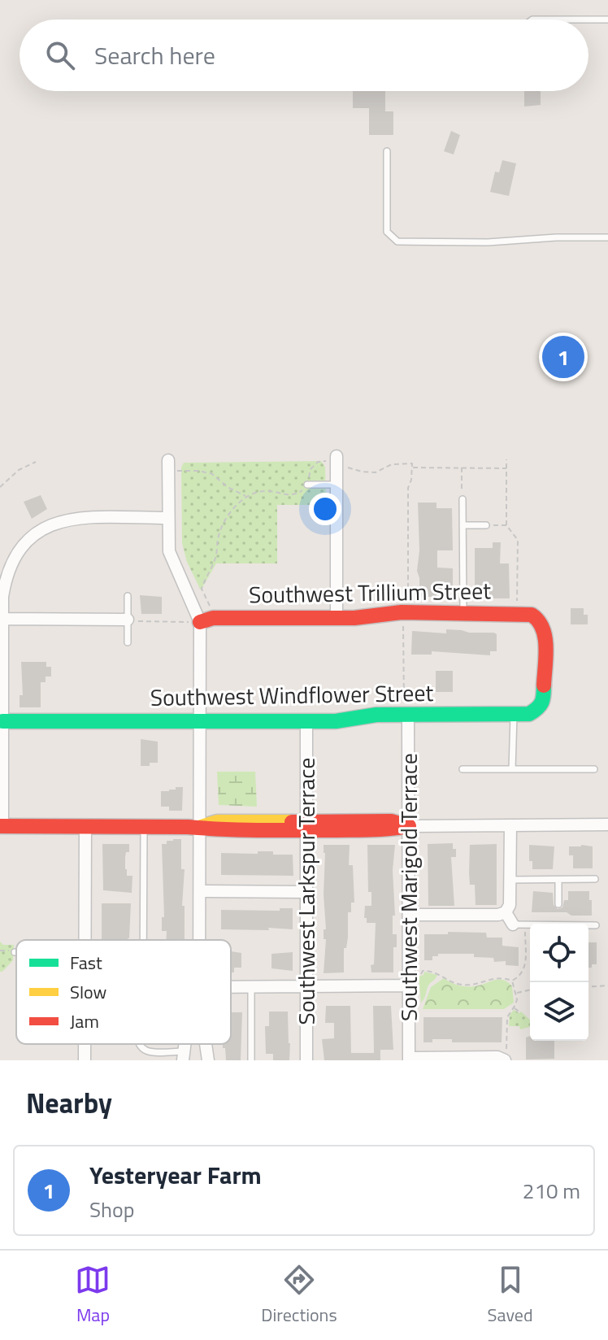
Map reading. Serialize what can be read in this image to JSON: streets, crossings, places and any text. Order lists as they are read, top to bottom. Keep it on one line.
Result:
{"streets":{"street":["Southwest Trillium Street","Southwest Windflower Street","Southwest Marigold Terrace","Southwest Larkspur Terrace"]},"crossings":[["Southwest Trillium Street","Southwest Windflower Street"],["Southwest Windflower Street","Southwest Marigold Terrace"],["Southwest Windflower Street","Southwest Larkspur Terrace"]],"legend":["Fast","Slow","Jam"],"page":{"search":"Search here","pins":"1","heading":"Nearby","list":[{"mark":"1","name":"Yesteryear Farm","note":"Shop","value":"210 m"}],"nav":["Map","Directions","Saved"]}}
